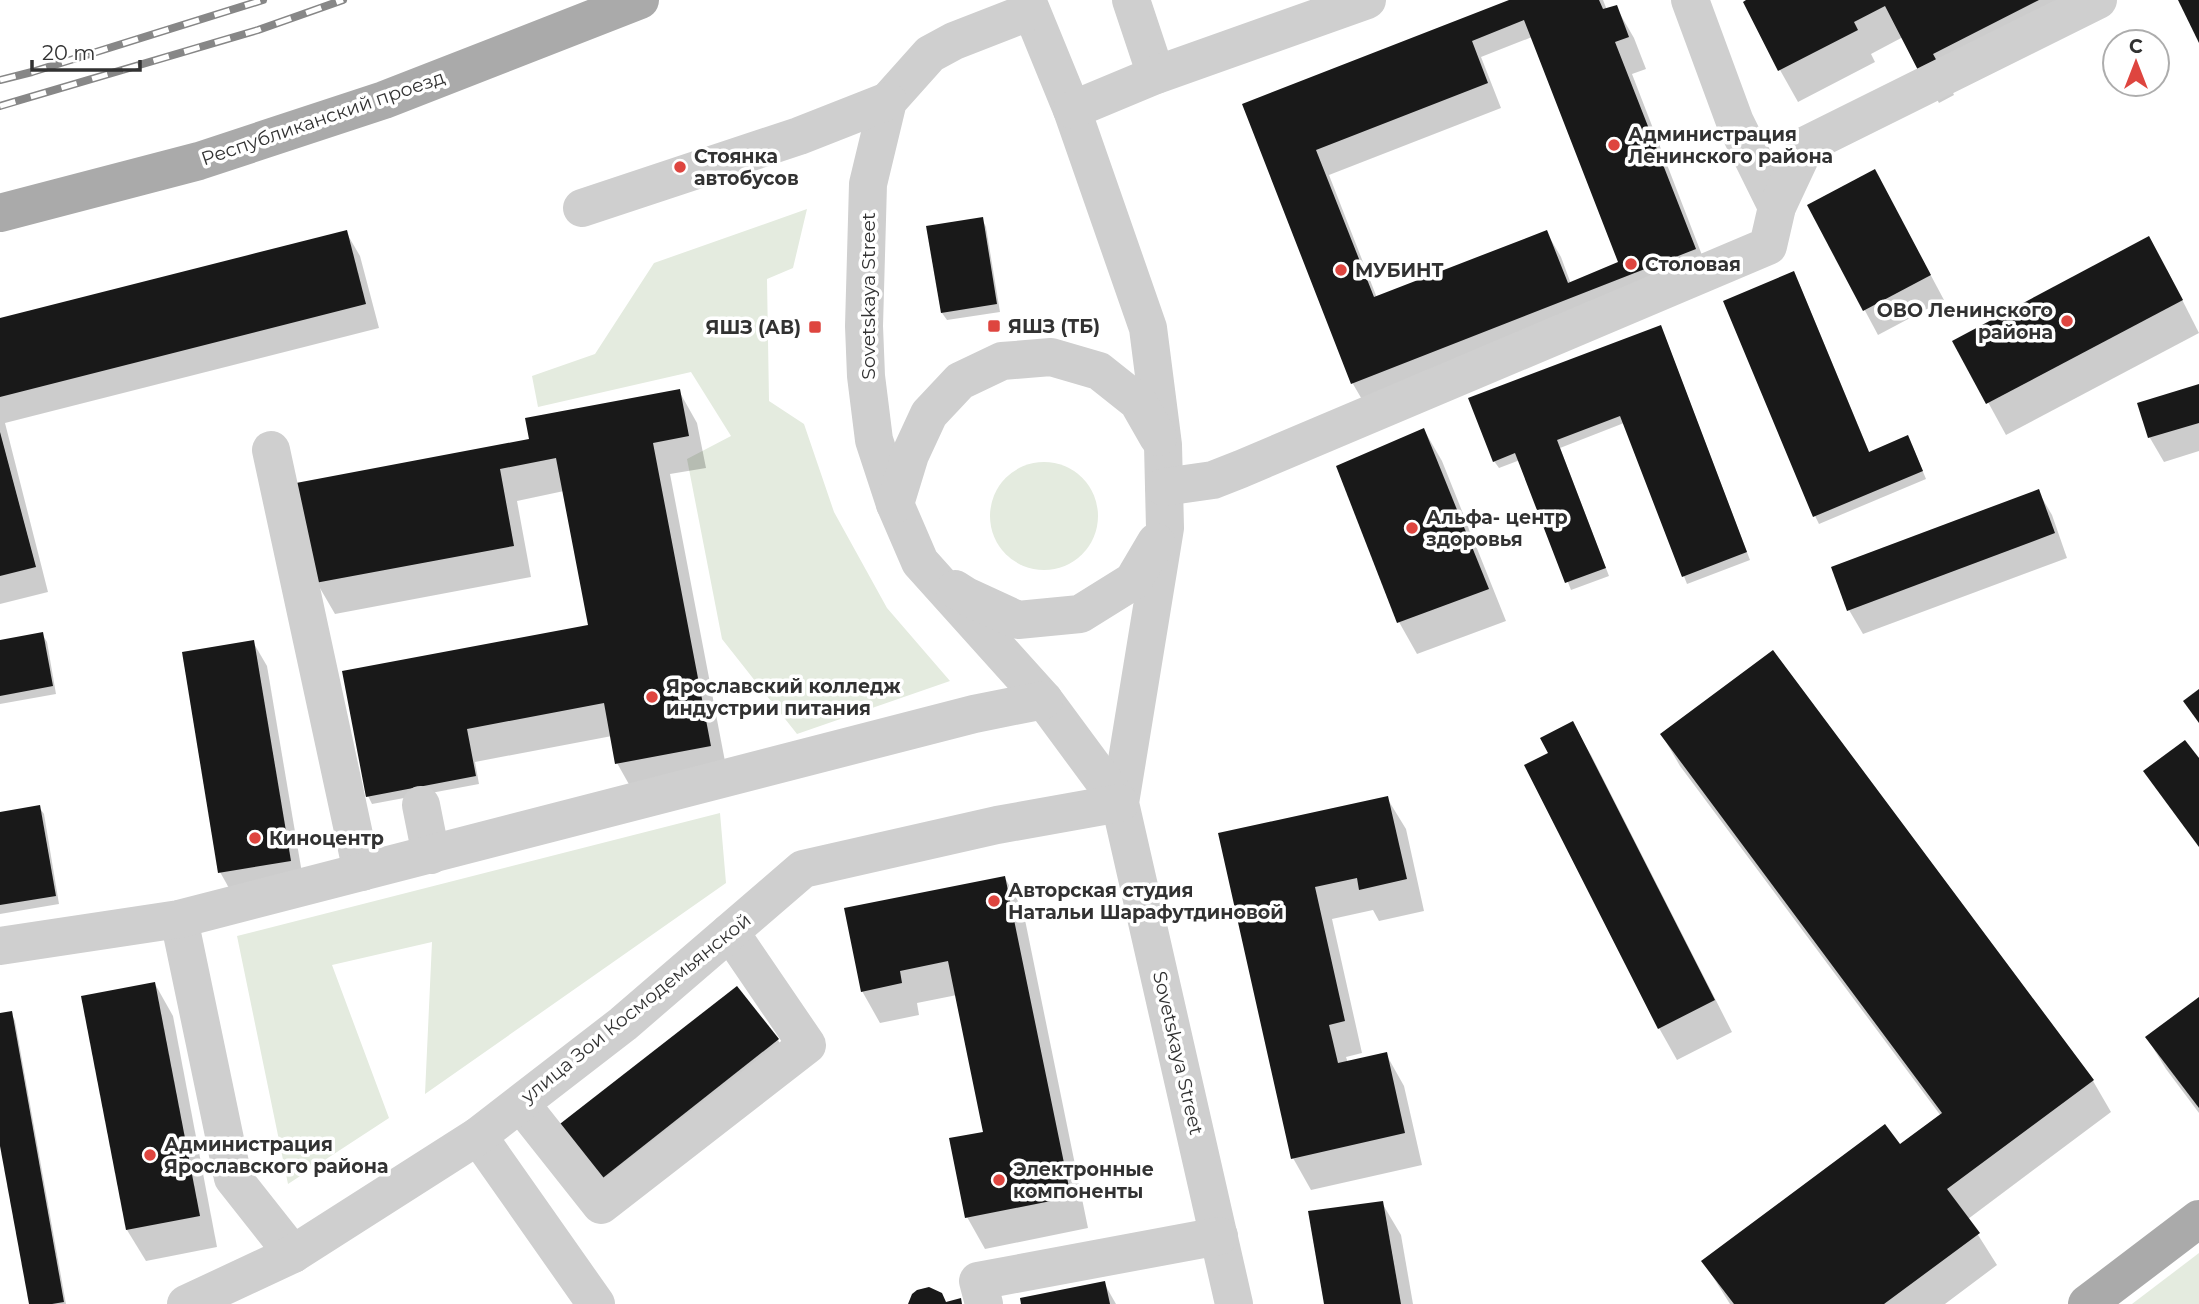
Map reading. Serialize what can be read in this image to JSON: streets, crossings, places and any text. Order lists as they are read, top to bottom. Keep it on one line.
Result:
{"streets":{"main road":["Республиканский проезд"],"street":["Sovetskaya Street","улица Зои Космодемьянской"]},"crossings":[["Sovetskaya Street","улица Зои Космодемьянской"]],"places":{"other":["Администрация Ленинского района","Стоянка автобусов","Столовая","МУБИНТ","ОВО Ленинского района","Альфа- центр здоровья","Ярославский колледж индустрии питания","Киноцентр","Авторская студия Натальи Шарафутдиновой","Администрация Ярославского района","Электронные компоненты"],"transit":["ЯШЗ (ТБ)","ЯШЗ (АВ)"]},"scale_bar":"20 m","north":"top"}
